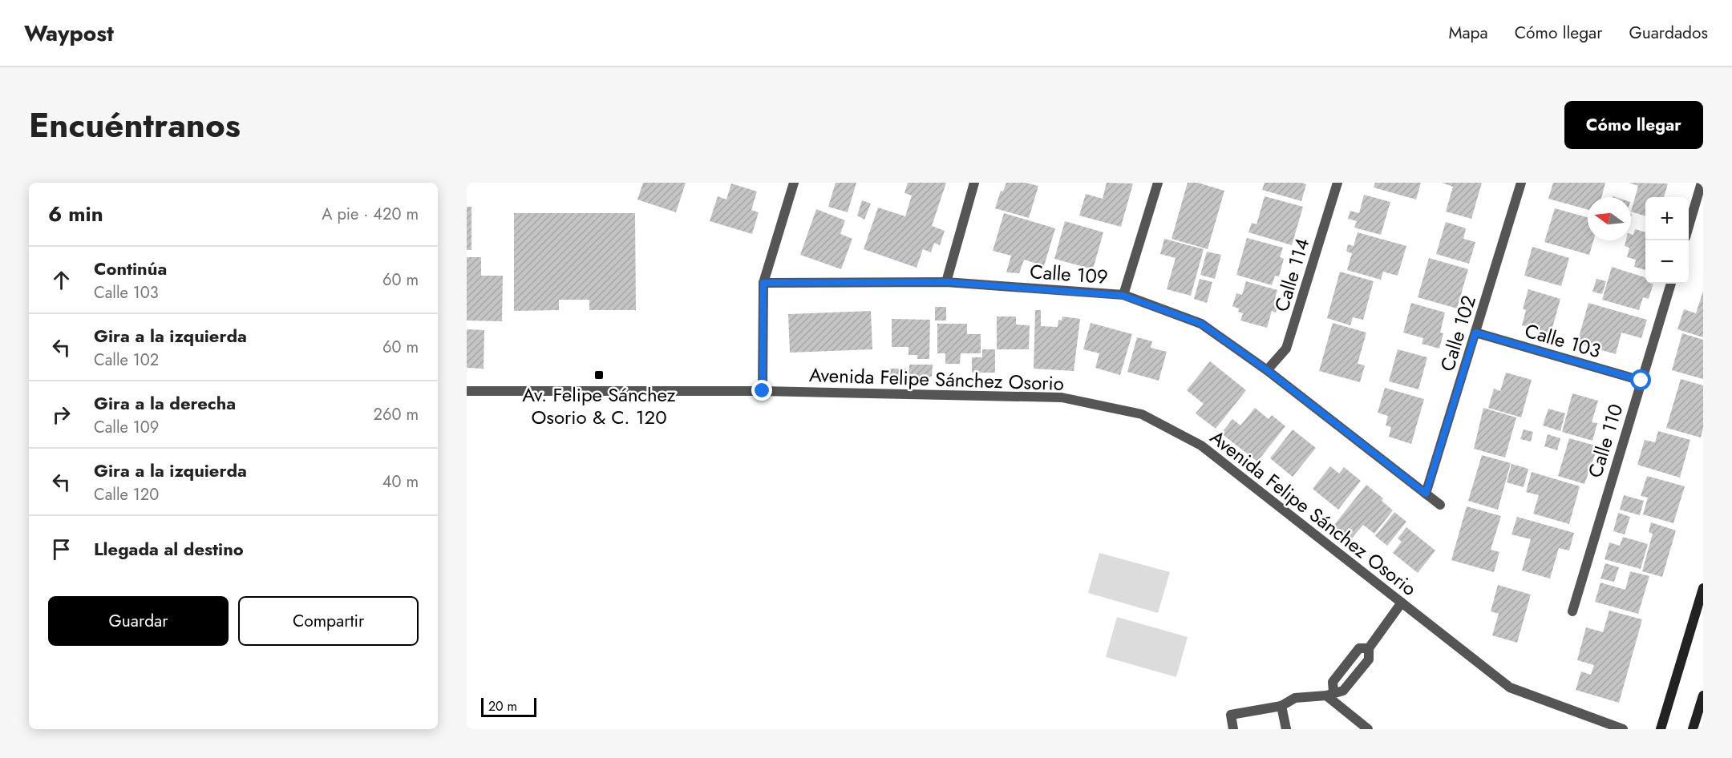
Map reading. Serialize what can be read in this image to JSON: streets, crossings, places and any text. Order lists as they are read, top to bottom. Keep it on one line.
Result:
{"streets":{"street":["Calle 109","Calle 114","Calle 102","Calle 103","Avenida Felipe Sánchez Osorio","Calle 110"]},"crossings":[["Calle 109","Calle 114"],["Calle 109","Calle 102"],["Calle 102","Calle 103"],["Calle 103","Calle 110"]],"places":{"transit":["Av. Felipe Sánchez Osorio & C. 120"]},"scale_bar":"20 m","north":"left","page":{"header":"Waypost","nav":["Mapa","Cómo llegar","Guardados"],"title":"Encuéntranos","buttons":["Cómo llegar",["Guardar","Compartir"]],"heading":["6 min","A pie · 420 m"],"map_buttons":["+","−"],"list":[["Continúa","Calle 103","60 m"],["Gira a la izquierda","Calle 102","60 m"],["Gira a la derecha","Calle 109","260 m"],["Gira a la izquierda","Calle 120","40 m"],"Llegada al destino"],"scale":"20 m"}}
